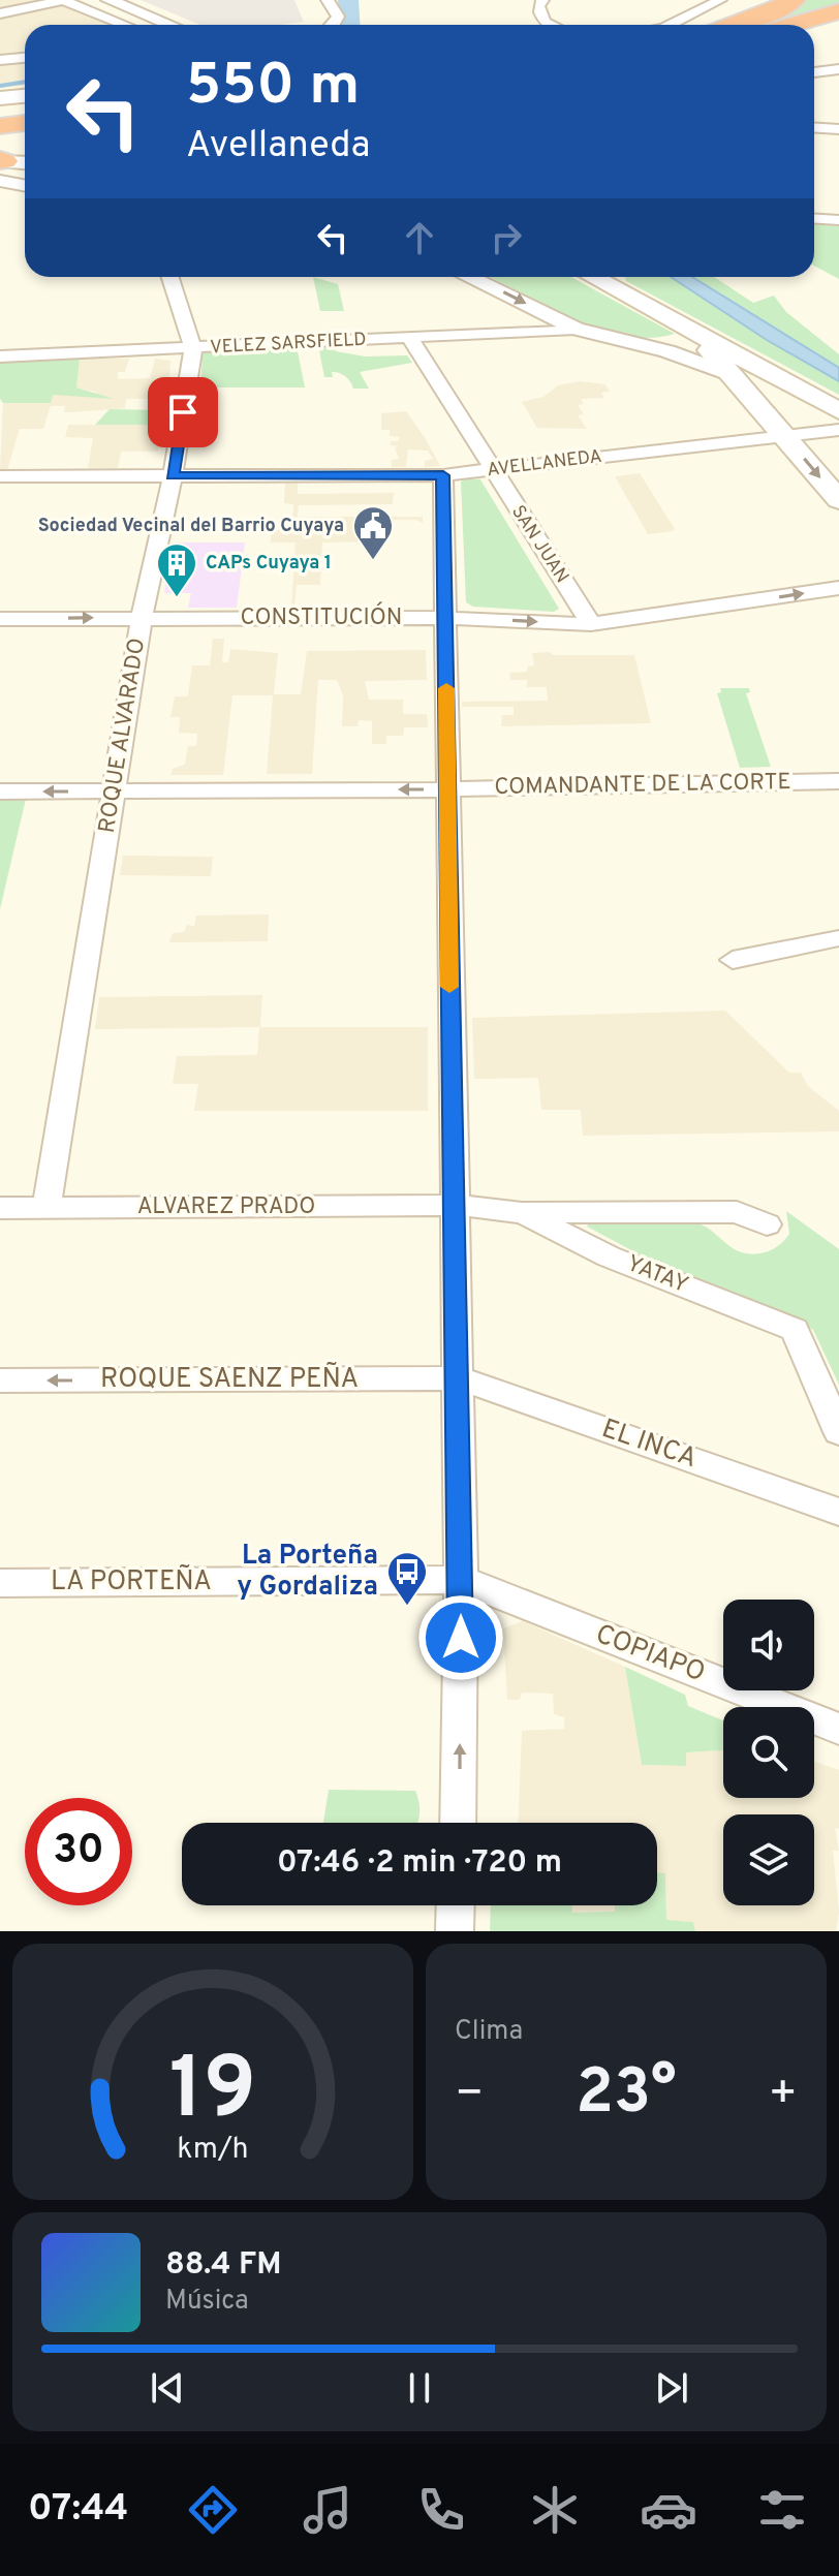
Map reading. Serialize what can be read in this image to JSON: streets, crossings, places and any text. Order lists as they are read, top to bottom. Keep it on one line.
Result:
{"streets":{"street":["VELEZ SARSFIELD","AVELLANEDA","SAN JUAN","CONSTITUCIÓN","ROQUE ALVARADO","COMANDANTE DE LA CORTE","ALVAREZ PRADO","YATAY","ROQUE SAENZ PEÑA","EL INCA","LA PORTEÑA","COPIAPO"]},"crossings":[["VELEZ SARSFIELD","SAN JUAN"],["VELEZ SARSFIELD","ROQUE ALVARADO"],["AVELLANEDA","SAN JUAN"],["AVELLANEDA","ROQUE ALVARADO"],["SAN JUAN","CONSTITUCIÓN"],["CONSTITUCIÓN","ROQUE ALVARADO"],["ROQUE ALVARADO","COMANDANTE DE LA CORTE"],["ROQUE ALVARADO","ALVAREZ PRADO"],["ALVAREZ PRADO","YATAY"],["ROQUE SAENZ PEÑA","EL INCA"],["LA PORTEÑA","COPIAPO"]],"one_way":["CONSTITUCIÓN","COMANDANTE DE LA CORTE","ROQUE SAENZ PEÑA"],"places":{"public building":["Sociedad Vecinal del Barrio Cuyaya"],"building":["CAPs Cuyaya 1"],"bus stop":["La Porteña y Gordaliza"]},"page":{"turn":["550 m","Avellaneda"],"limit":"30","trip":"07:46 · 2 min · 720 m","tile":"Clima","heat":["−","23°","+"],"song":["88.4 FM","Música"],"tabs":"07:44","gauge":["19","km/h"]}}
